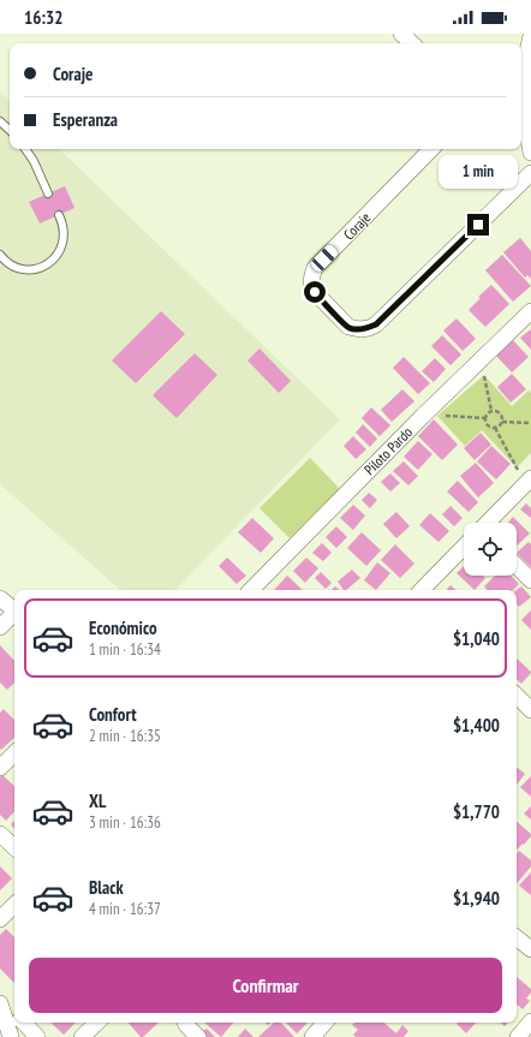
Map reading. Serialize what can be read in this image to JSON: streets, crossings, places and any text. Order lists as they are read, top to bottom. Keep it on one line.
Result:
{"streets":{"street":["Coraje","Piloto Pardo"]},"page":{"status":"16:32","banner":["Coraje","Esperanza"],"bubble":"1 min","list":[{"name":"Económico","note":"1 min · 16:34","value":"$1,040"},{"name":"Confort","note":"2 min · 16:35","value":"$1,400"},{"name":"XL","note":"3 min · 16:36","value":"$1,770"},{"name":"Black","note":"4 min · 16:37","value":"$1,940"}],"buttons":"Confirmar"}}
